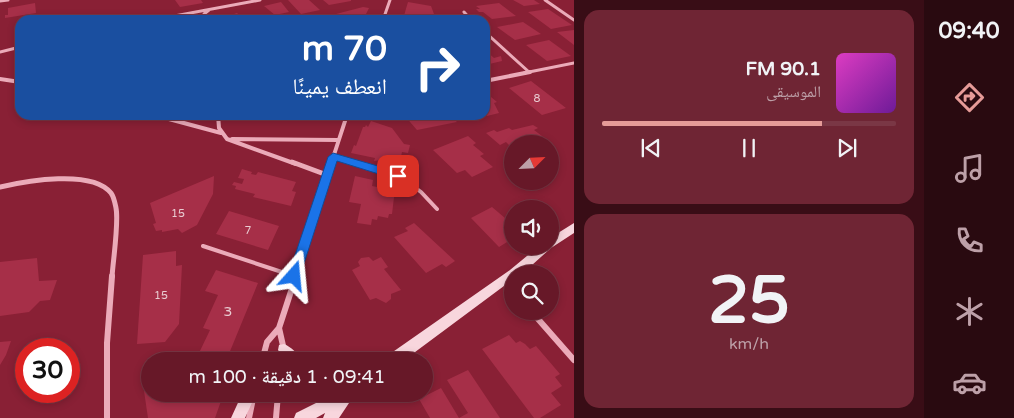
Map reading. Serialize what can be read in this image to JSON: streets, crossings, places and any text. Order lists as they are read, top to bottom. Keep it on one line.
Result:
{"house_numbers":["8","15","7","15","3"],"north":"top right","page":{"tabs":"09:40","turn":["70 m","انعطف يمينًا"],"song":["90.1 FM","الموسيقى"],"tile":["25","km/h"],"limit":"30","trip":"09:41 · 1 دقيقة · 100 m"}}
